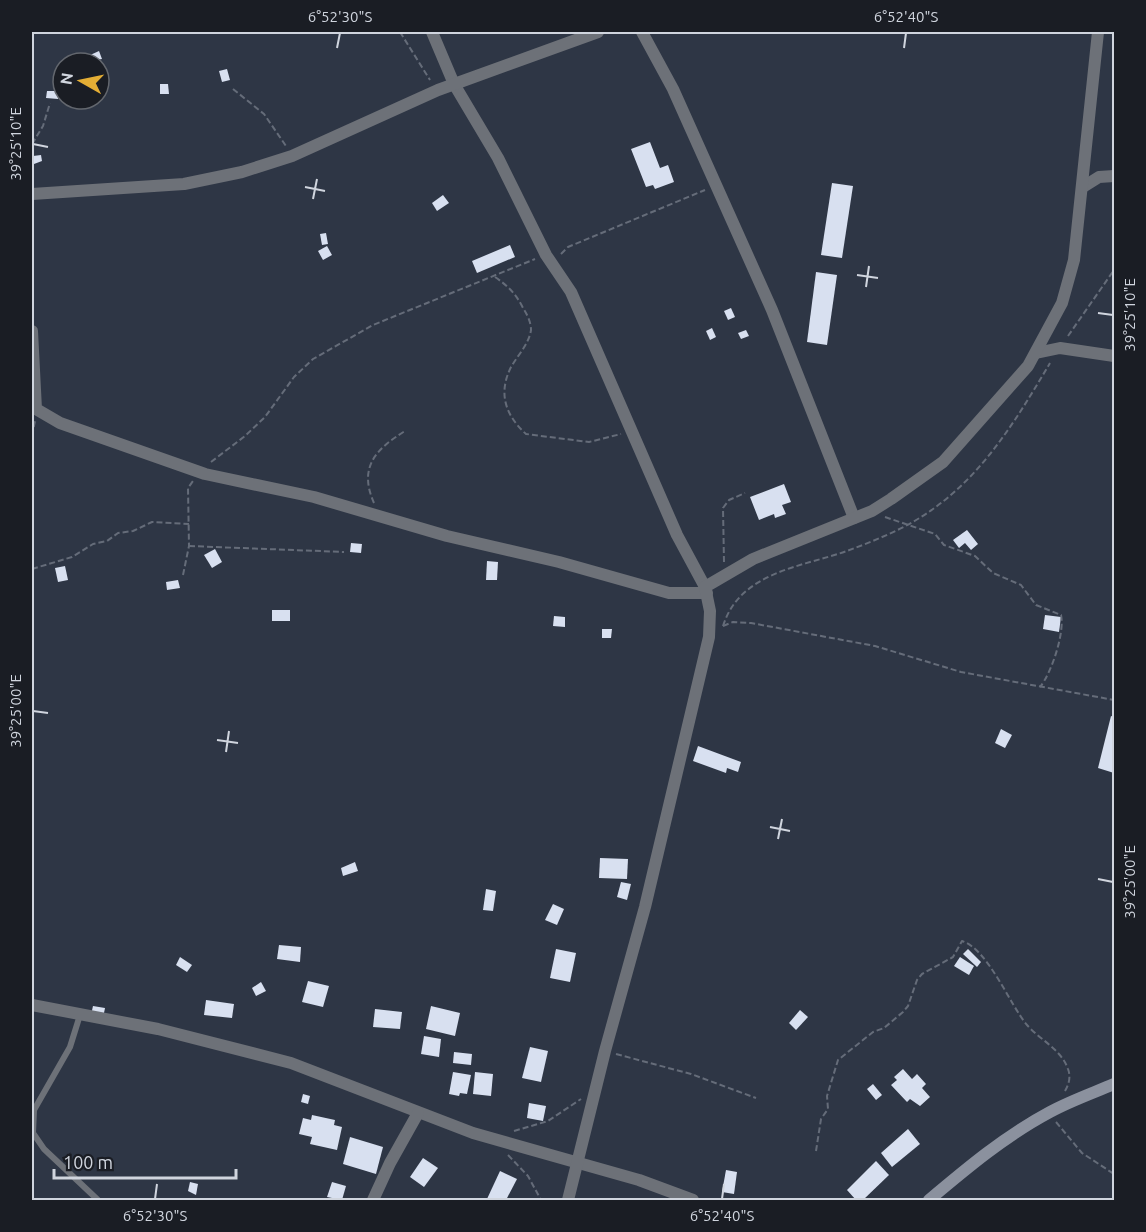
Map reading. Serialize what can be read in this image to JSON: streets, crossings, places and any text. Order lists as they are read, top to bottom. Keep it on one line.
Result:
{"scale_bar":"100 m","north":"left","coordinates":["6°52'30\"S","6°52'40\"S","39°25'10\"E","39°25'00\"E"]}
